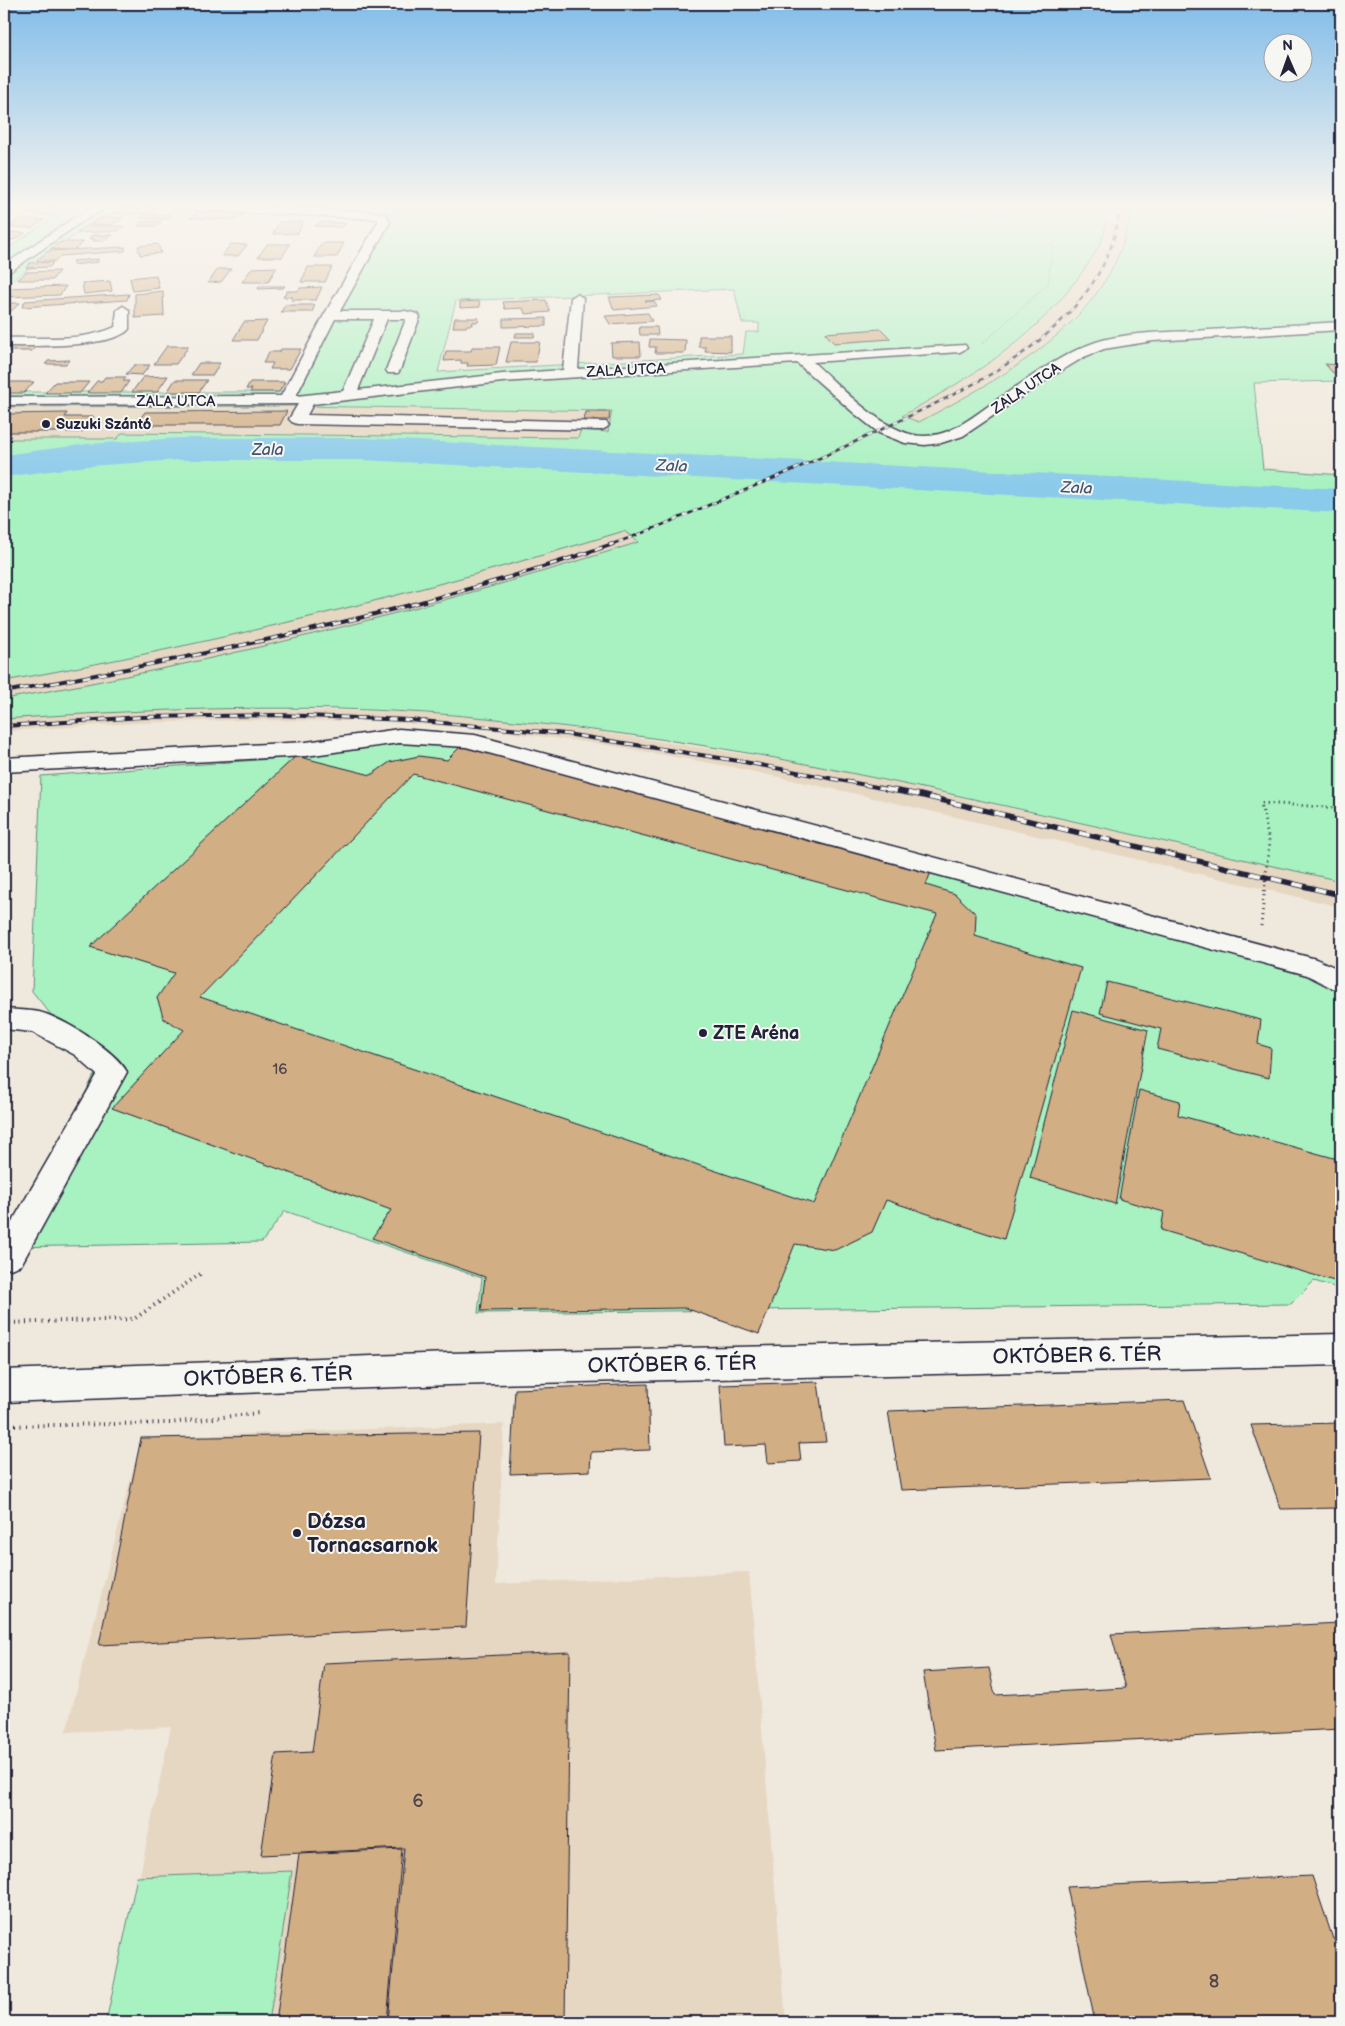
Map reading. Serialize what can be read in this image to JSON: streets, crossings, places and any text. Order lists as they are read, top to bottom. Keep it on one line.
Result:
{"streets":{"street":["ZALA UTCA","OKTÓBER 6. TÉR"]},"water":["Zala"],"places":["Suzuki Szántó","ZTE Aréna","Dózsa Tornacsarnok"],"house_numbers":["16","6","8"],"north":"top"}
